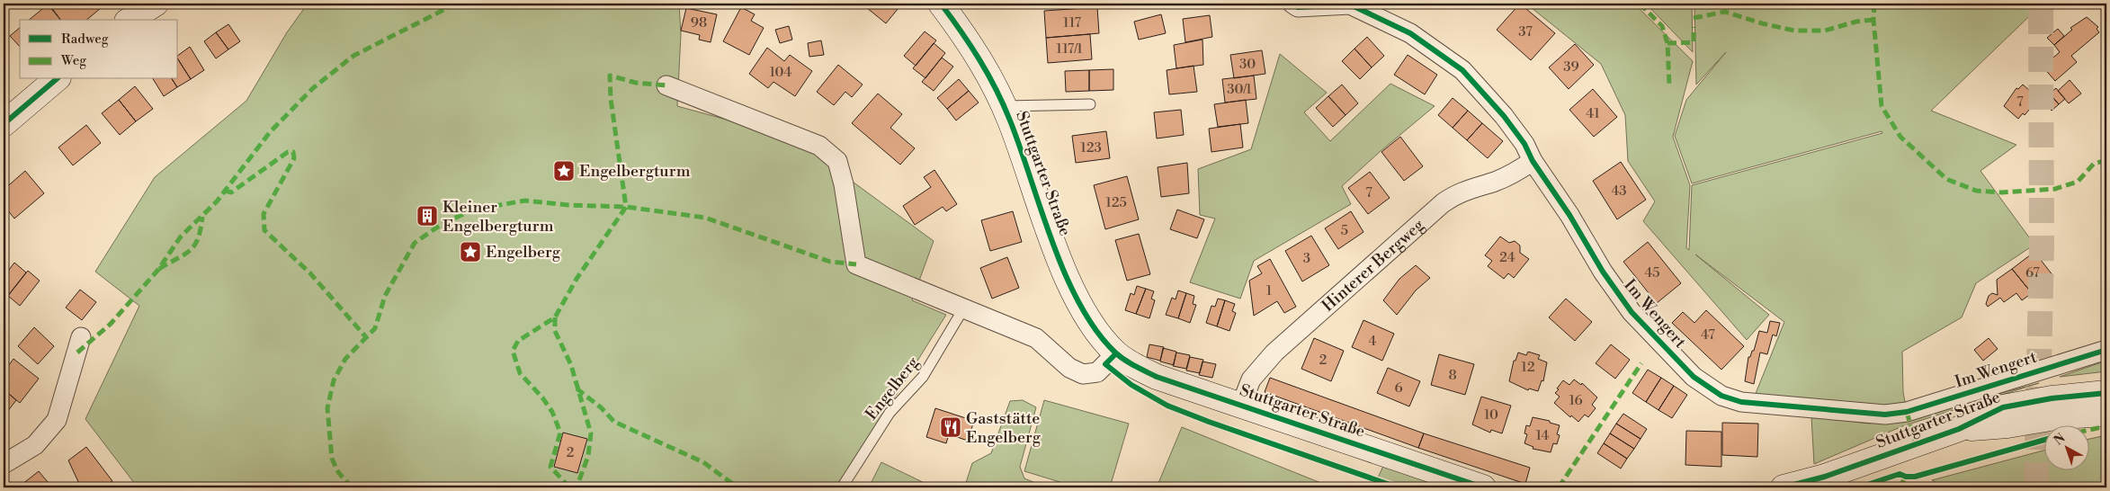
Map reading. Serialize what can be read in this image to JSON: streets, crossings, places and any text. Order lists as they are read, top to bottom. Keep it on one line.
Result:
{"streets":{"main road":["Stuttgarter Straße"],"street":["Hinterer Bergweg","Im Wengert"],"lane":["Engelberg"]},"crossings":[["Stuttgarter Straße","Hinterer Bergweg"],["Hinterer Bergweg","Im Wengert"]],"places":{"place":["Engelbergturm","Engelberg"],"building":["Kleiner Engelbergturm"],"restaurant":["Gaststätte Engelberg"]},"house_numbers":["98","117","37","117/1","30","39","104","30/1","7","41","123","43","7","125","5","24","3","45","67","1","47","4","2","12","8","6","16","10","14","2"],"legend":["Radweg","Weg"],"north":"top left"}
